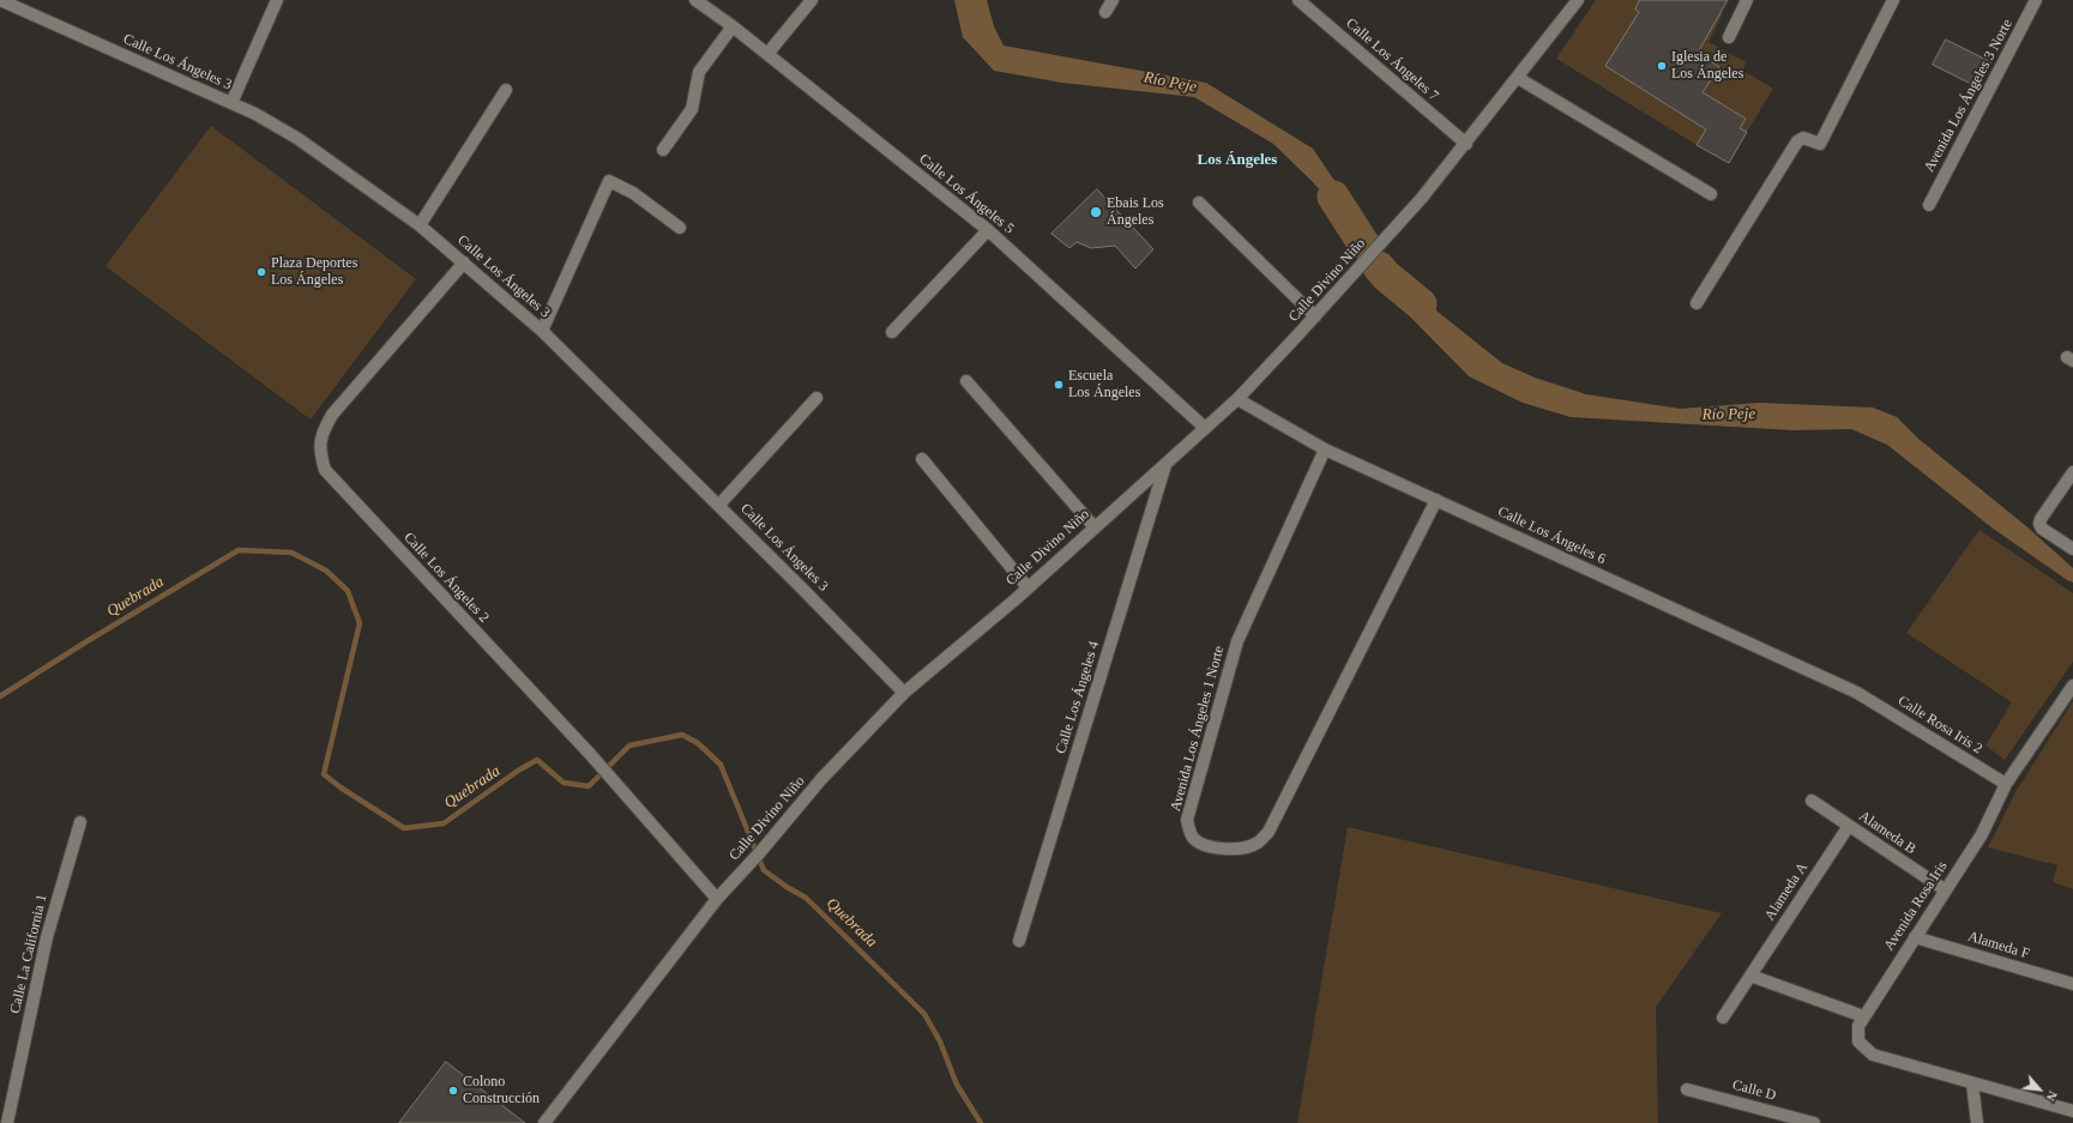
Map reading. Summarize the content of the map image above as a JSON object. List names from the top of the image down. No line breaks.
{"streets":{"street":["Calle Los Ángeles 7","Calle Los Ángeles 3","Avenida Los Ángeles 3 Norte","Calle Los Ángeles 5","Calle Divino Niño","Calle Los Ángeles 6","Calle Los Ángeles 2","Calle Los Ángeles 4","Calle Rosa Iris 2","Avenida Los Ángeles 1 Norte","Alameda B","Alameda A","Avenida Rosa Iris","Alameda F","Calle La California 1","Calle D"]},"crossings":[["Calle Los Ángeles 7","Calle Divino Niño"],["Calle Los Ángeles 3","Calle Divino Niño"],["Calle Los Ángeles 3","Calle Los Ángeles 2"],["Calle Los Ángeles 5","Calle Divino Niño"],["Calle Divino Niño","Calle Los Ángeles 6"],["Calle Divino Niño","Calle Los Ángeles 2"],["Calle Divino Niño","Calle Los Ángeles 4"],["Calle Los Ángeles 6","Calle Rosa Iris 2"],["Calle Los Ángeles 6","Avenida Los Ángeles 1 Norte"],["Calle Rosa Iris 2","Avenida Rosa Iris"],["Alameda B","Alameda A"],["Alameda B","Avenida Rosa Iris"],["Avenida Rosa Iris","Alameda F"]],"districts":["Los Ángeles"],"water":["Río Peje","Quebrada"],"places":["Iglesia de Los Ángeles","Ebais Los Ángeles","Plaza Deportes Los Ángeles","Escuela Los Ángeles","Colono Construcción"],"north":"bottom right"}
